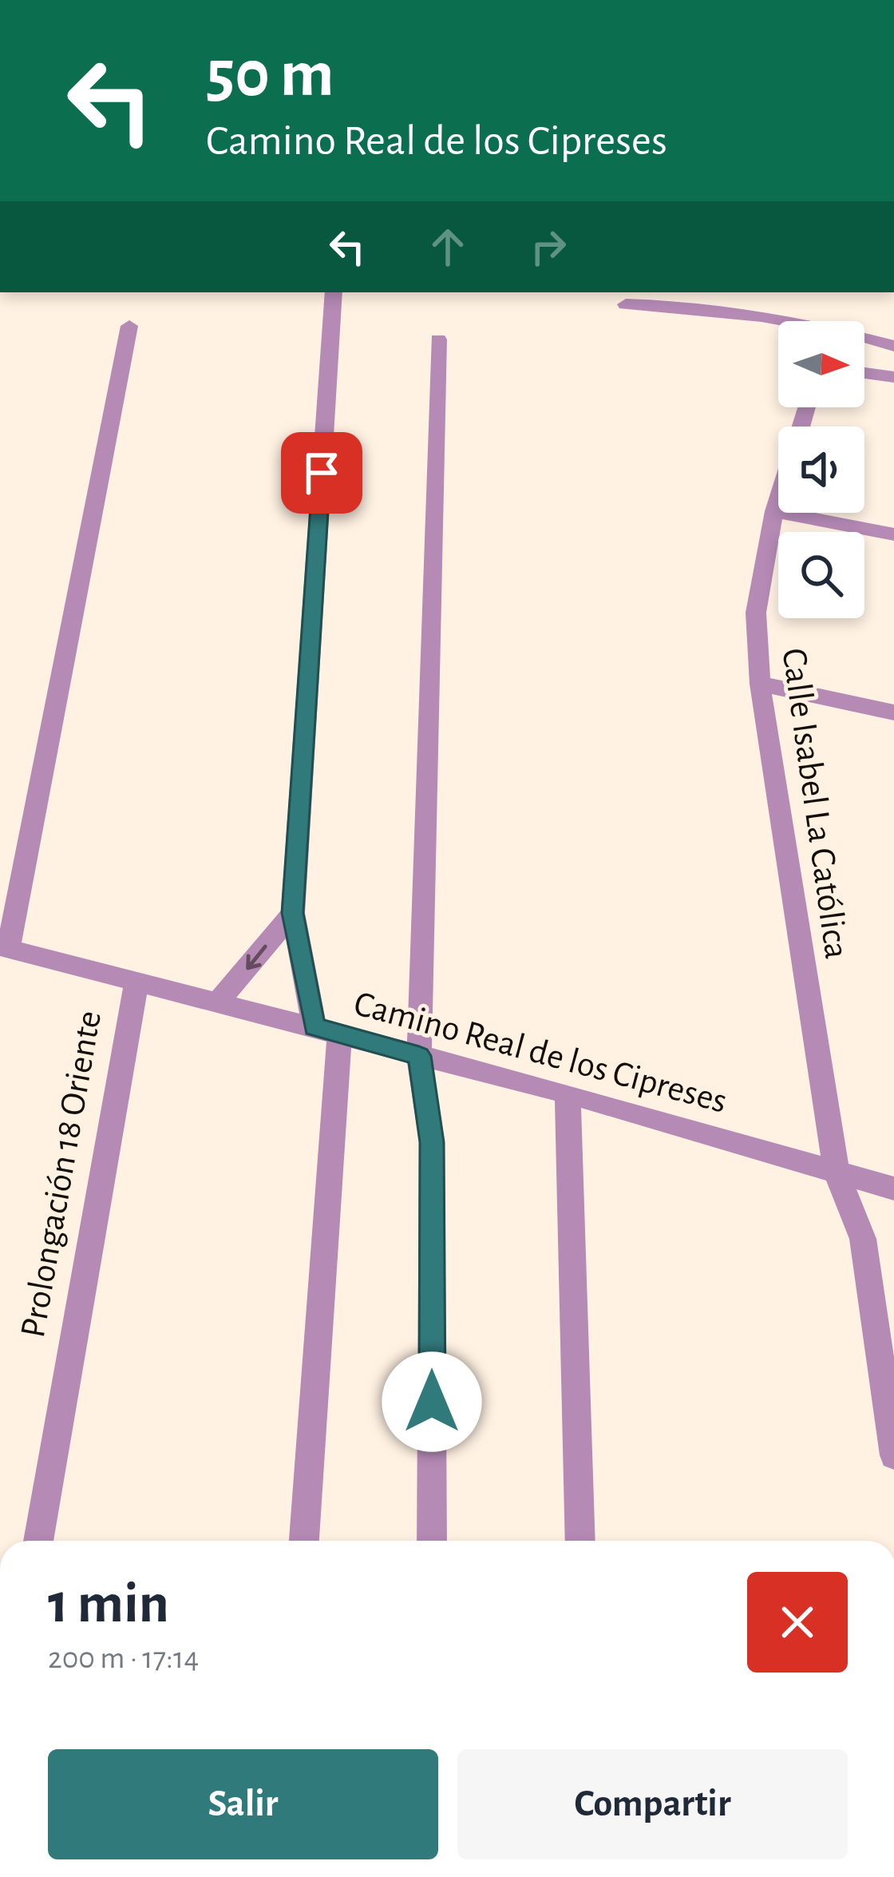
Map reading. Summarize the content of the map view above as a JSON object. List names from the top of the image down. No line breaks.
{"streets":{"street":["Calle Isabel La Católica","Camino Real de los Cipreses","Prolongación 18 Oriente"]},"crossings":[["Calle Isabel La Católica","Camino Real de los Cipreses"],["Camino Real de los Cipreses","Prolongación 18 Oriente"]],"north":"right","page":{"turn":["50 m","Camino Real de los Cipreses"],"heading":["1 min","200 m · 17:14"],"buttons":["Salir","Compartir"]}}
